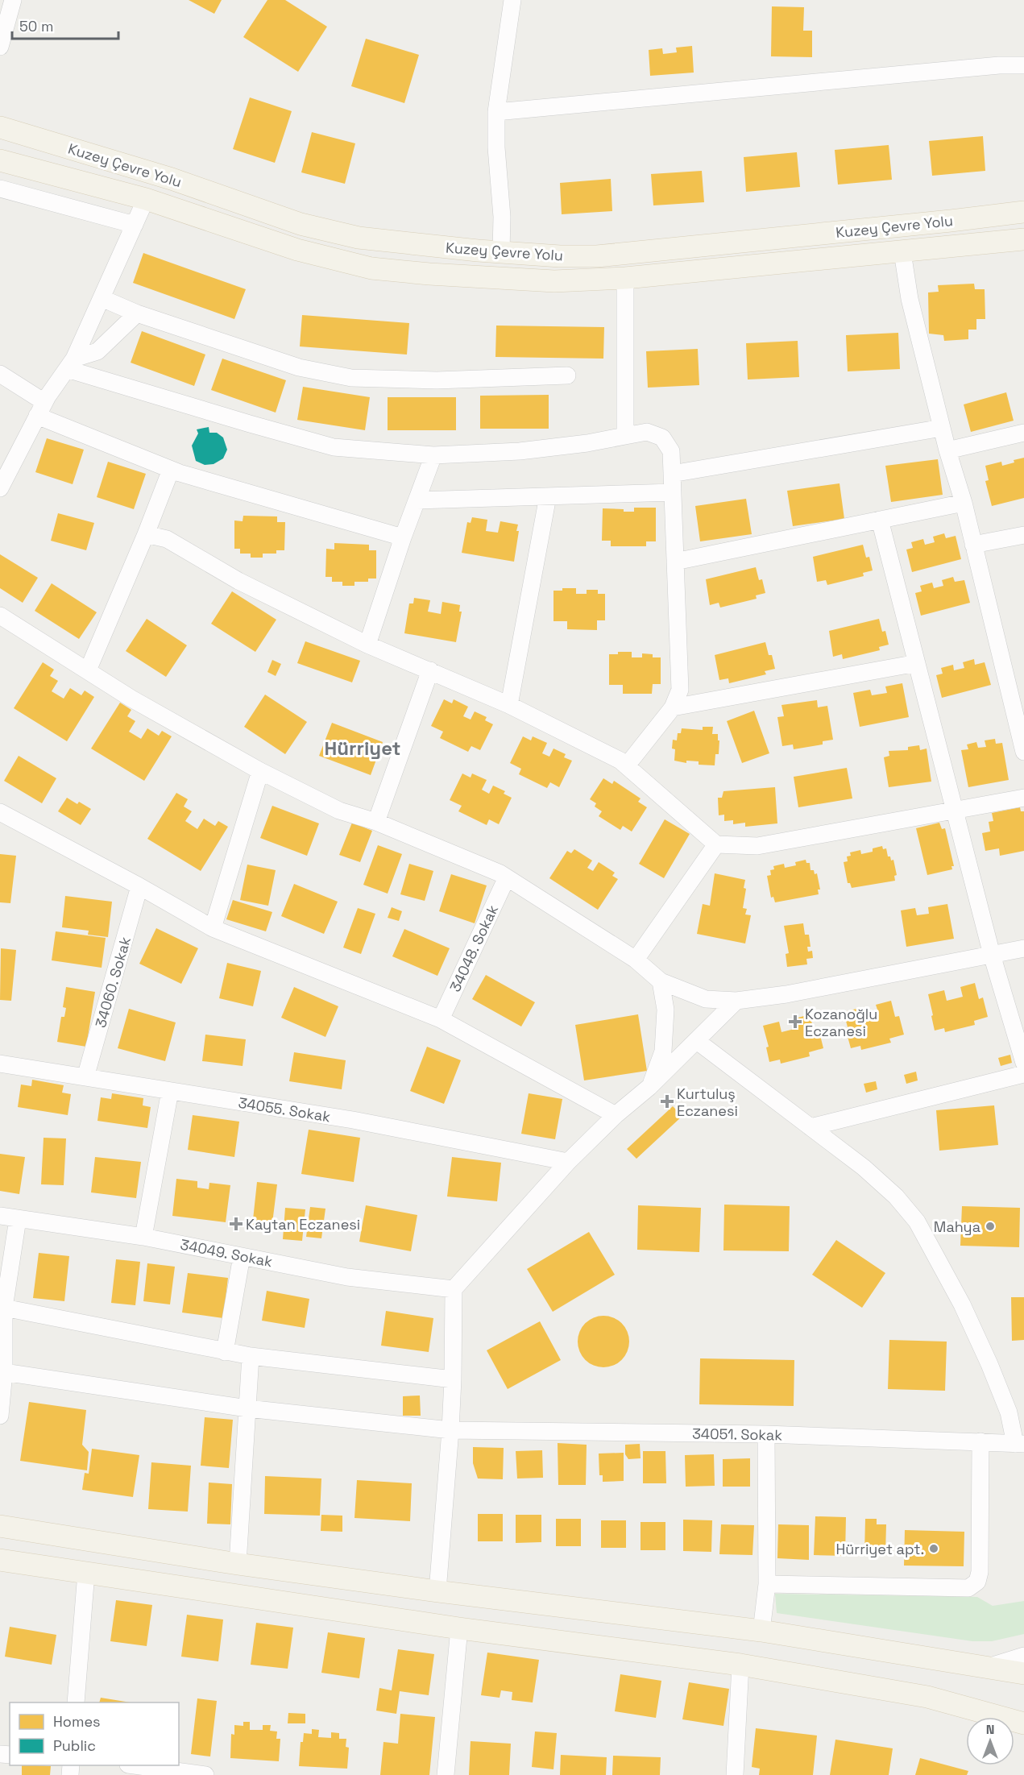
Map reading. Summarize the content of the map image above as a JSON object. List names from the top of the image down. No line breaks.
{"streets":{"main road":["Kuzey Çevre Yolu"],"street":["34048. Sokak","34060. Sokak","34055. Sokak","34049. Sokak","34051. Sokak"]},"crossings":[["34060. Sokak","34055. Sokak"]],"districts":["Hürriyet"],"places":{"health":["Kozanoğlu Eczanesi","Kurtuluş Eczanesi","Kaytan Eczanesi"],"other":["Mahya","Hürriyet apt."]},"legend":["Homes","Public"],"scale_bar":"50 m","north":"top"}
